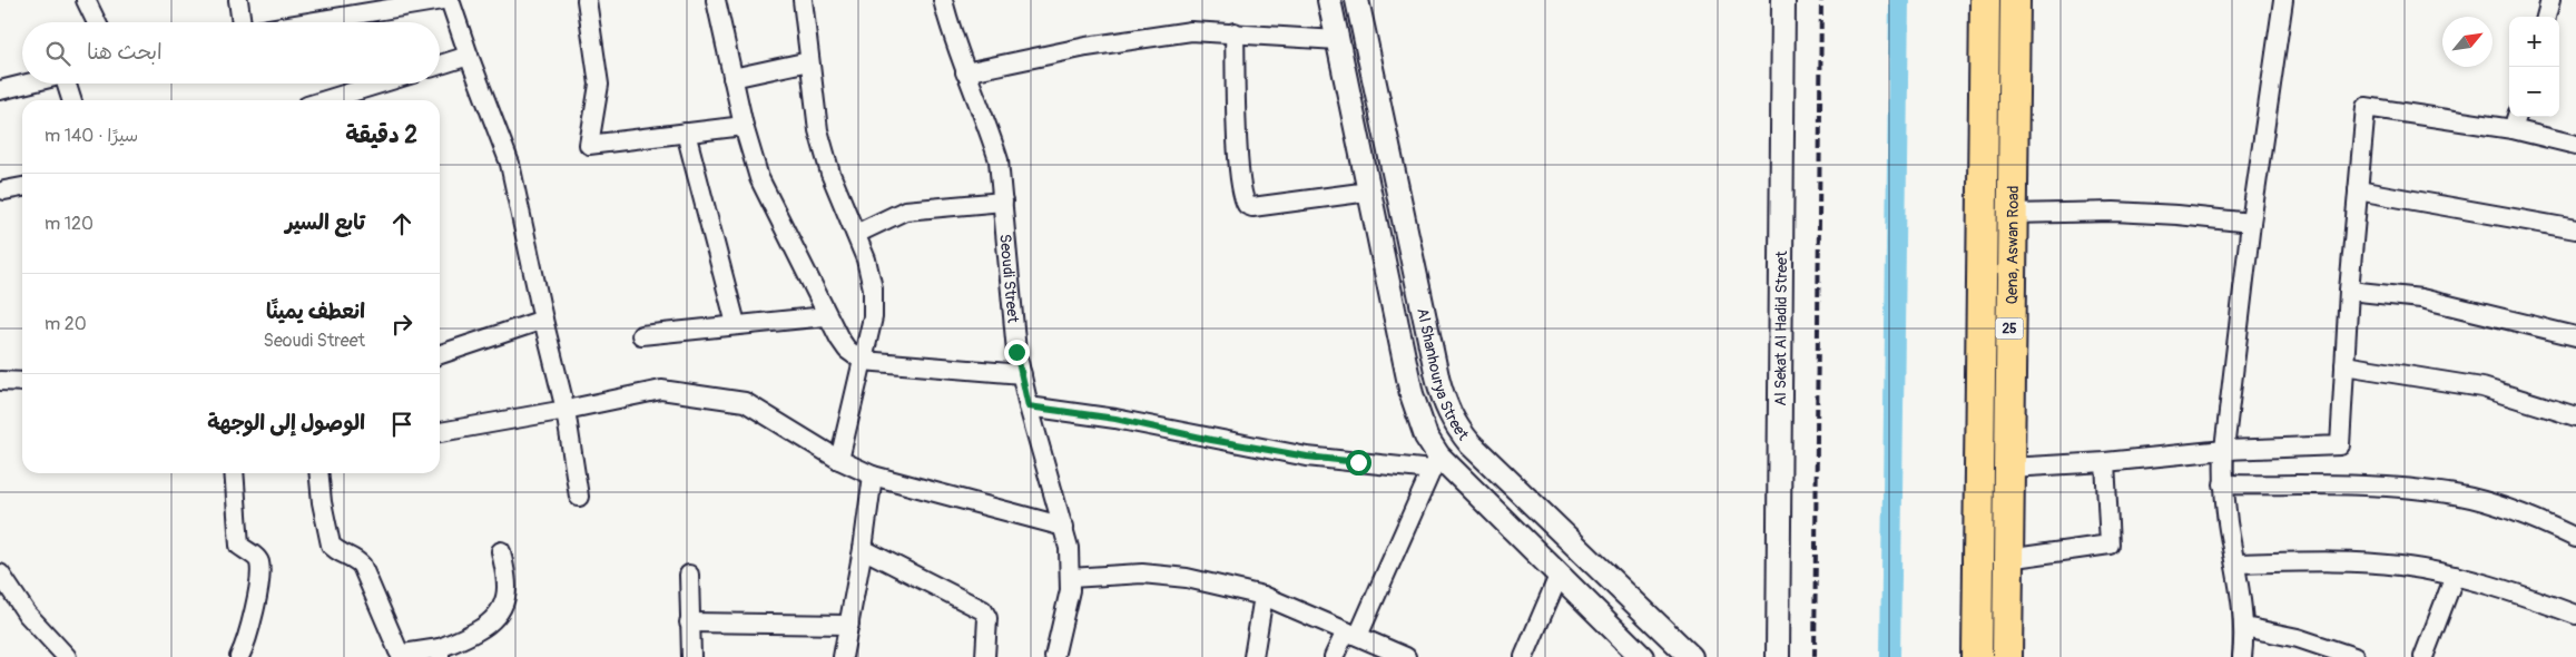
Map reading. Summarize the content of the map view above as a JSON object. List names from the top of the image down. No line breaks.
{"streets":{"highway":["Qena, Aswan Road","25"],"street":["Seoudi Street","Al Sekat Al Hadid Street","Al Shanhourya Street"]},"north":"top right","page":{"map_buttons":["+","−"],"search":"ابحث هنا","heading":["2 دقيقة","سيرًا · 140 m"],"list":[["تابع السير","120 m"],["انعطف يمينًا","Seoudi Street","20 m"],"الوصول إلى الوجهة"]}}
